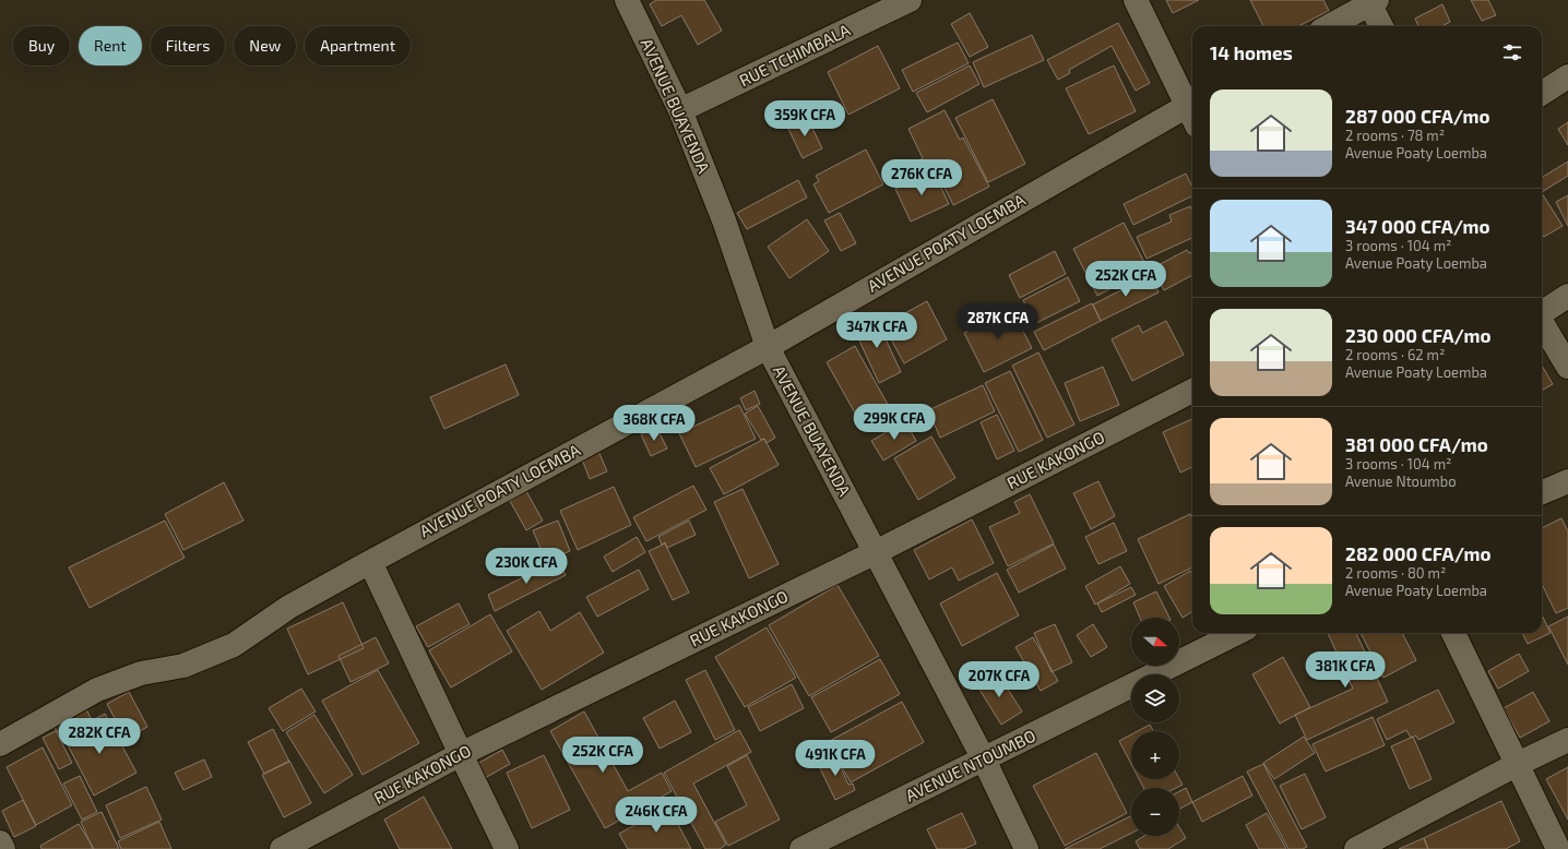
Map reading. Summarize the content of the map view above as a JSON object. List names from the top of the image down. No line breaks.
{"streets":{"street":["RUE TCHIMBALA","AVENUE BUAYENDA","AVENUE POATY LOEMBA","RUE KAKONGO","AVENUE NTOUMBO"]},"crossings":[["RUE TCHIMBALA","AVENUE BUAYENDA"],["AVENUE BUAYENDA","AVENUE POATY LOEMBA"],["AVENUE BUAYENDA","RUE KAKONGO"],["AVENUE BUAYENDA","AVENUE NTOUMBO"]],"north":"right","page":{"chip":["Buy","Rent","Filters","New","Apartment"],"heading":"14 homes","list":[{"name":"287 000 CFA/mo","note":"2 rooms · 78 m² · Avenue Poaty Loemba"},{"name":"347 000 CFA/mo","note":"3 rooms · 104 m² · Avenue Poaty Loemba"},{"name":"230 000 CFA/mo","note":"2 rooms · 62 m² · Avenue Poaty Loemba"},{"name":"381 000 CFA/mo","note":"3 rooms · 104 m² · Avenue Ntoumbo"},{"name":"282 000 CFA/mo","note":"2 rooms · 80 m² · Avenue Poaty Loemba"}],"price":["359K CFA","276K CFA","252K CFA","287K CFA","347K CFA","299K CFA","368K CFA","230K CFA","381K CFA","207K CFA","282K CFA","252K CFA","491K CFA","246K CFA"],"map_buttons":["+","−"]}}
